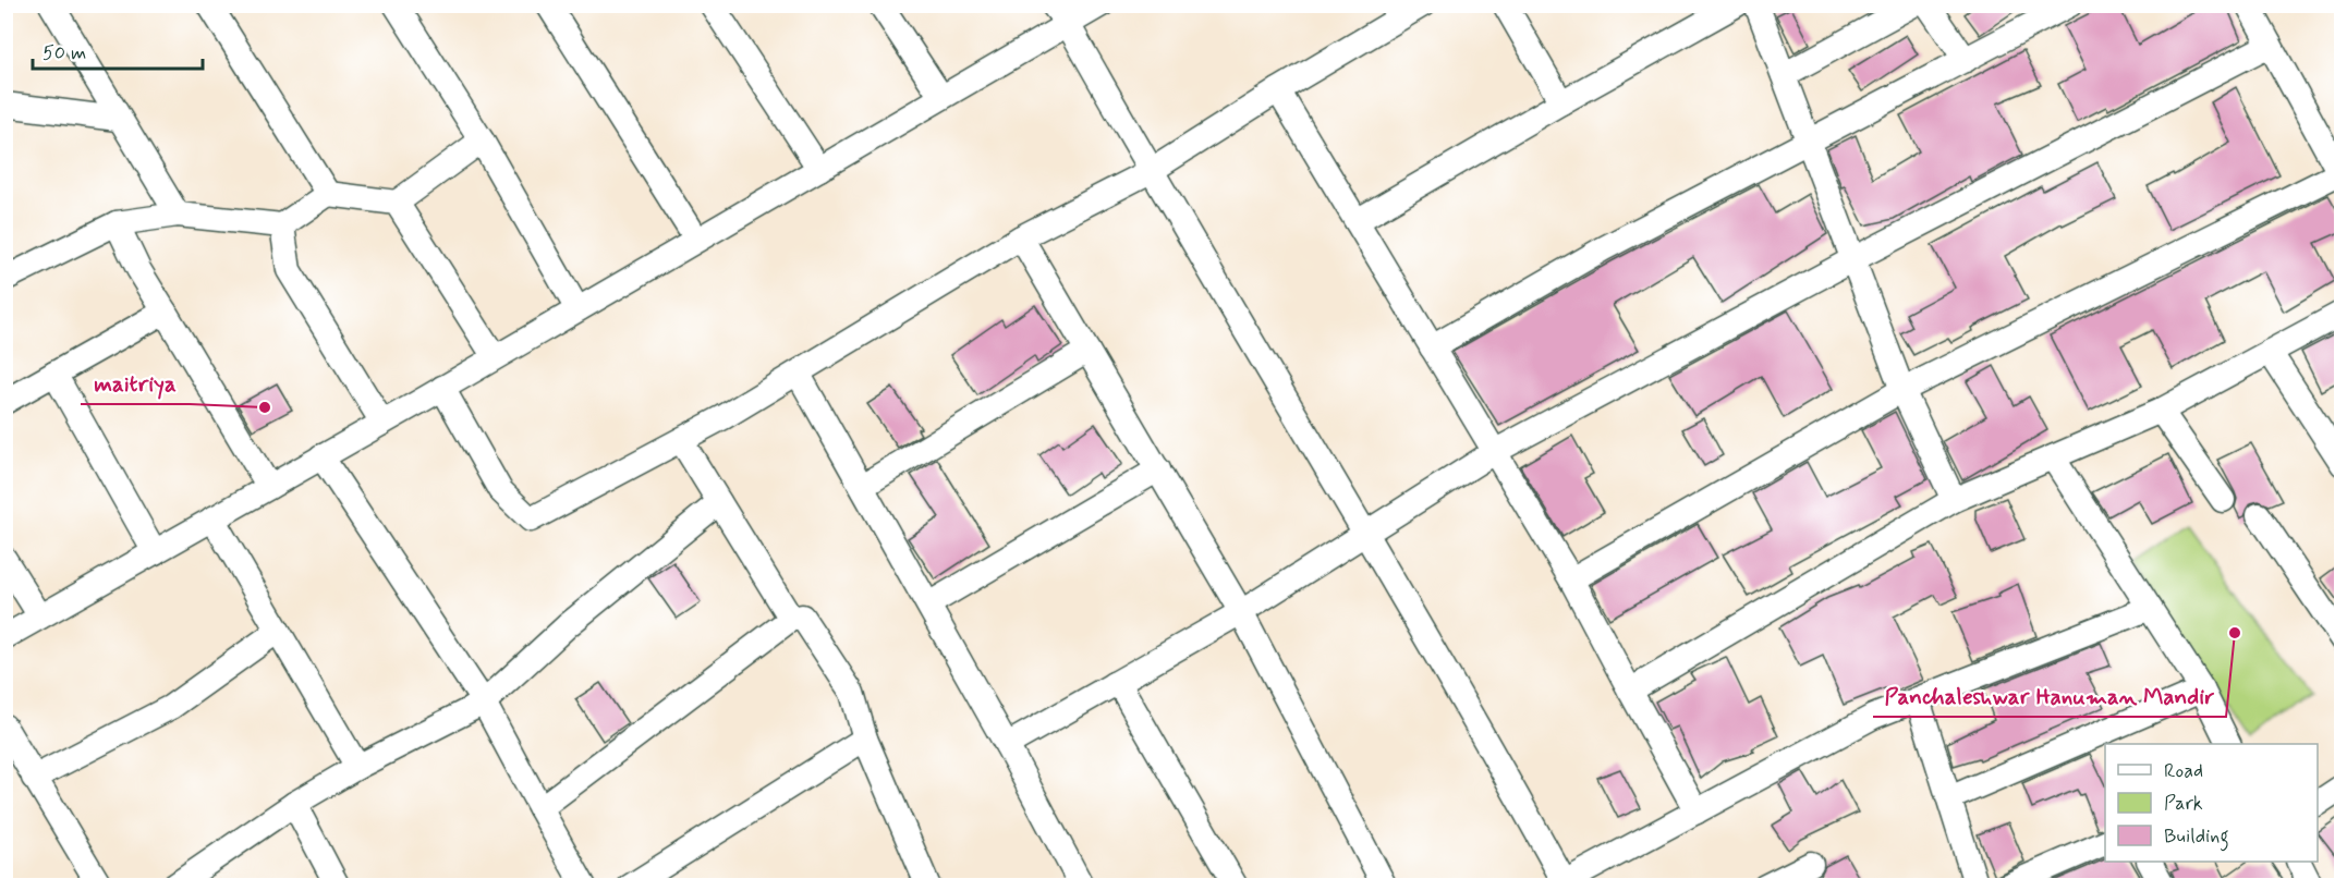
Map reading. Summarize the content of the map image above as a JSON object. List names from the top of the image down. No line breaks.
{"places":["maitriya","Panchaleshwar Hanuman Mandir"],"legend":["Road","Park","Building"],"scale_bar":"50 m"}
